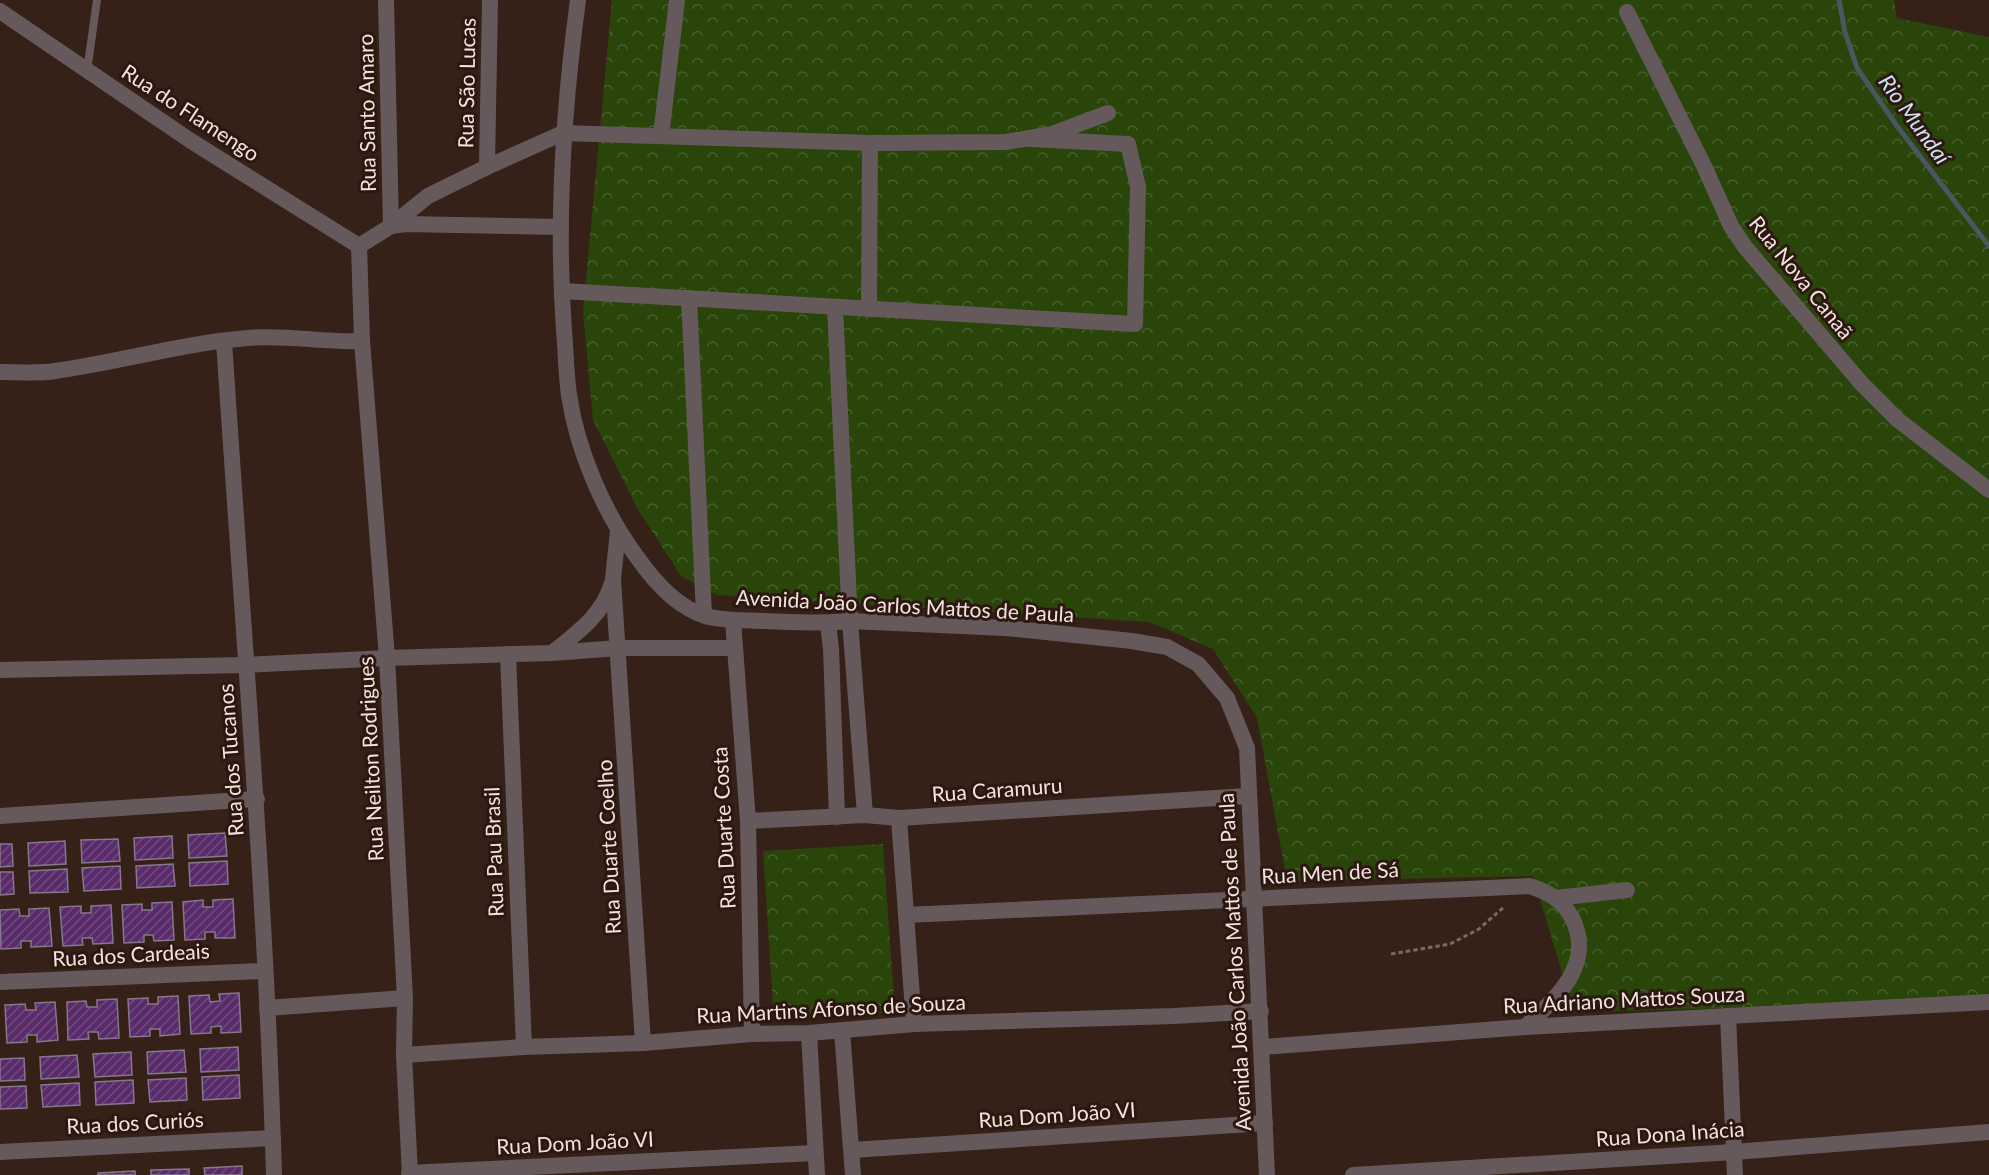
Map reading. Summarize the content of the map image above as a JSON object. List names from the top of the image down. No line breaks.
{"streets":{"street":["Rua São Lucas","Rua do Flamengo","Rua Santo Amaro","Rua Nova Canaã","Avenida João Carlos Mattos de Paula","Rua Neilton Rodrigues","Rua dos Tucanos","Rua Caramuru","Rua Duarte Costa","Rua Duarte Coelho","Rua Pau Brasil","Rua Men de Sá","Rua dos Cardeais","Rua Adriano Mattos Souza","Rua Martins Afonso de Souza","Rua Dom João VI","Rua dos Curiós","Rua Dona Inácia"]},"crossings":[["Rua do Flamengo","Rua Neilton Rodrigues"],["Avenida João Carlos Mattos de Paula","Rua Caramuru"],["Avenida João Carlos Mattos de Paula","Rua Duarte Costa"],["Avenida João Carlos Mattos de Paula","Rua Men de Sá"],["Avenida João Carlos Mattos de Paula","Rua Adriano Mattos Souza"],["Avenida João Carlos Mattos de Paula","Rua Martins Afonso de Souza"],["Avenida João Carlos Mattos de Paula","Rua Dom João VI"],["Rua Neilton Rodrigues","Rua Martins Afonso de Souza"],["Rua Neilton Rodrigues","Rua Dom João VI"],["Rua dos Tucanos","Rua dos Cardeais"],["Rua dos Tucanos","Rua dos Curiós"],["Rua Caramuru","Rua Duarte Costa"],["Rua Duarte Costa","Rua Martins Afonso de Souza"],["Rua Duarte Coelho","Rua Martins Afonso de Souza"],["Rua Pau Brasil","Rua Martins Afonso de Souza"]],"water":["Rio Mundaí"]}
